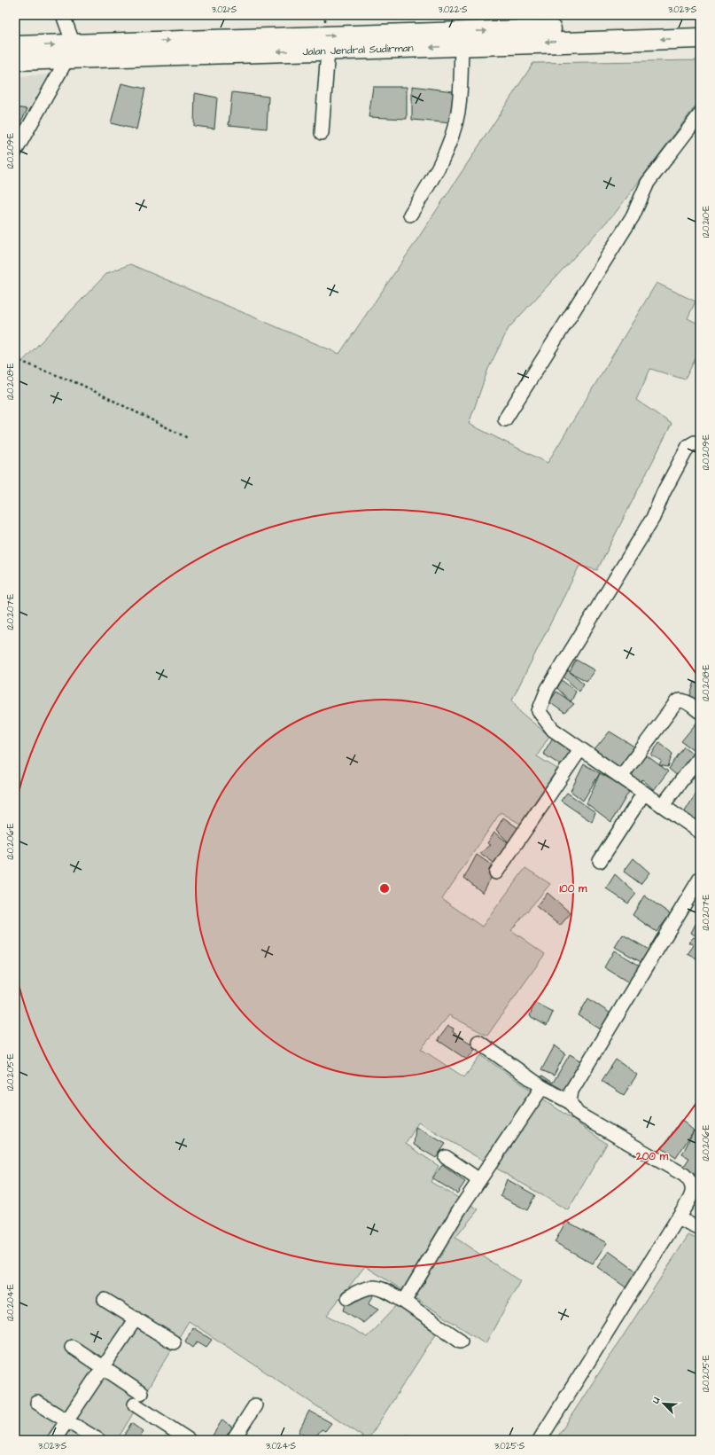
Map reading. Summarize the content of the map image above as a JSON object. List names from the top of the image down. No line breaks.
{"streets":{"highway":["Jalan Jendral Sudirman"]},"north":"top left","coordinates":["3.021°S","3.022°S","3.023°S","120.209°E","120.210°E","120.208°E","120.207°E","120.206°E","120.205°E","120.204°E","3.024°S","3.025°S"],"rings":["100 m","200 m"]}
